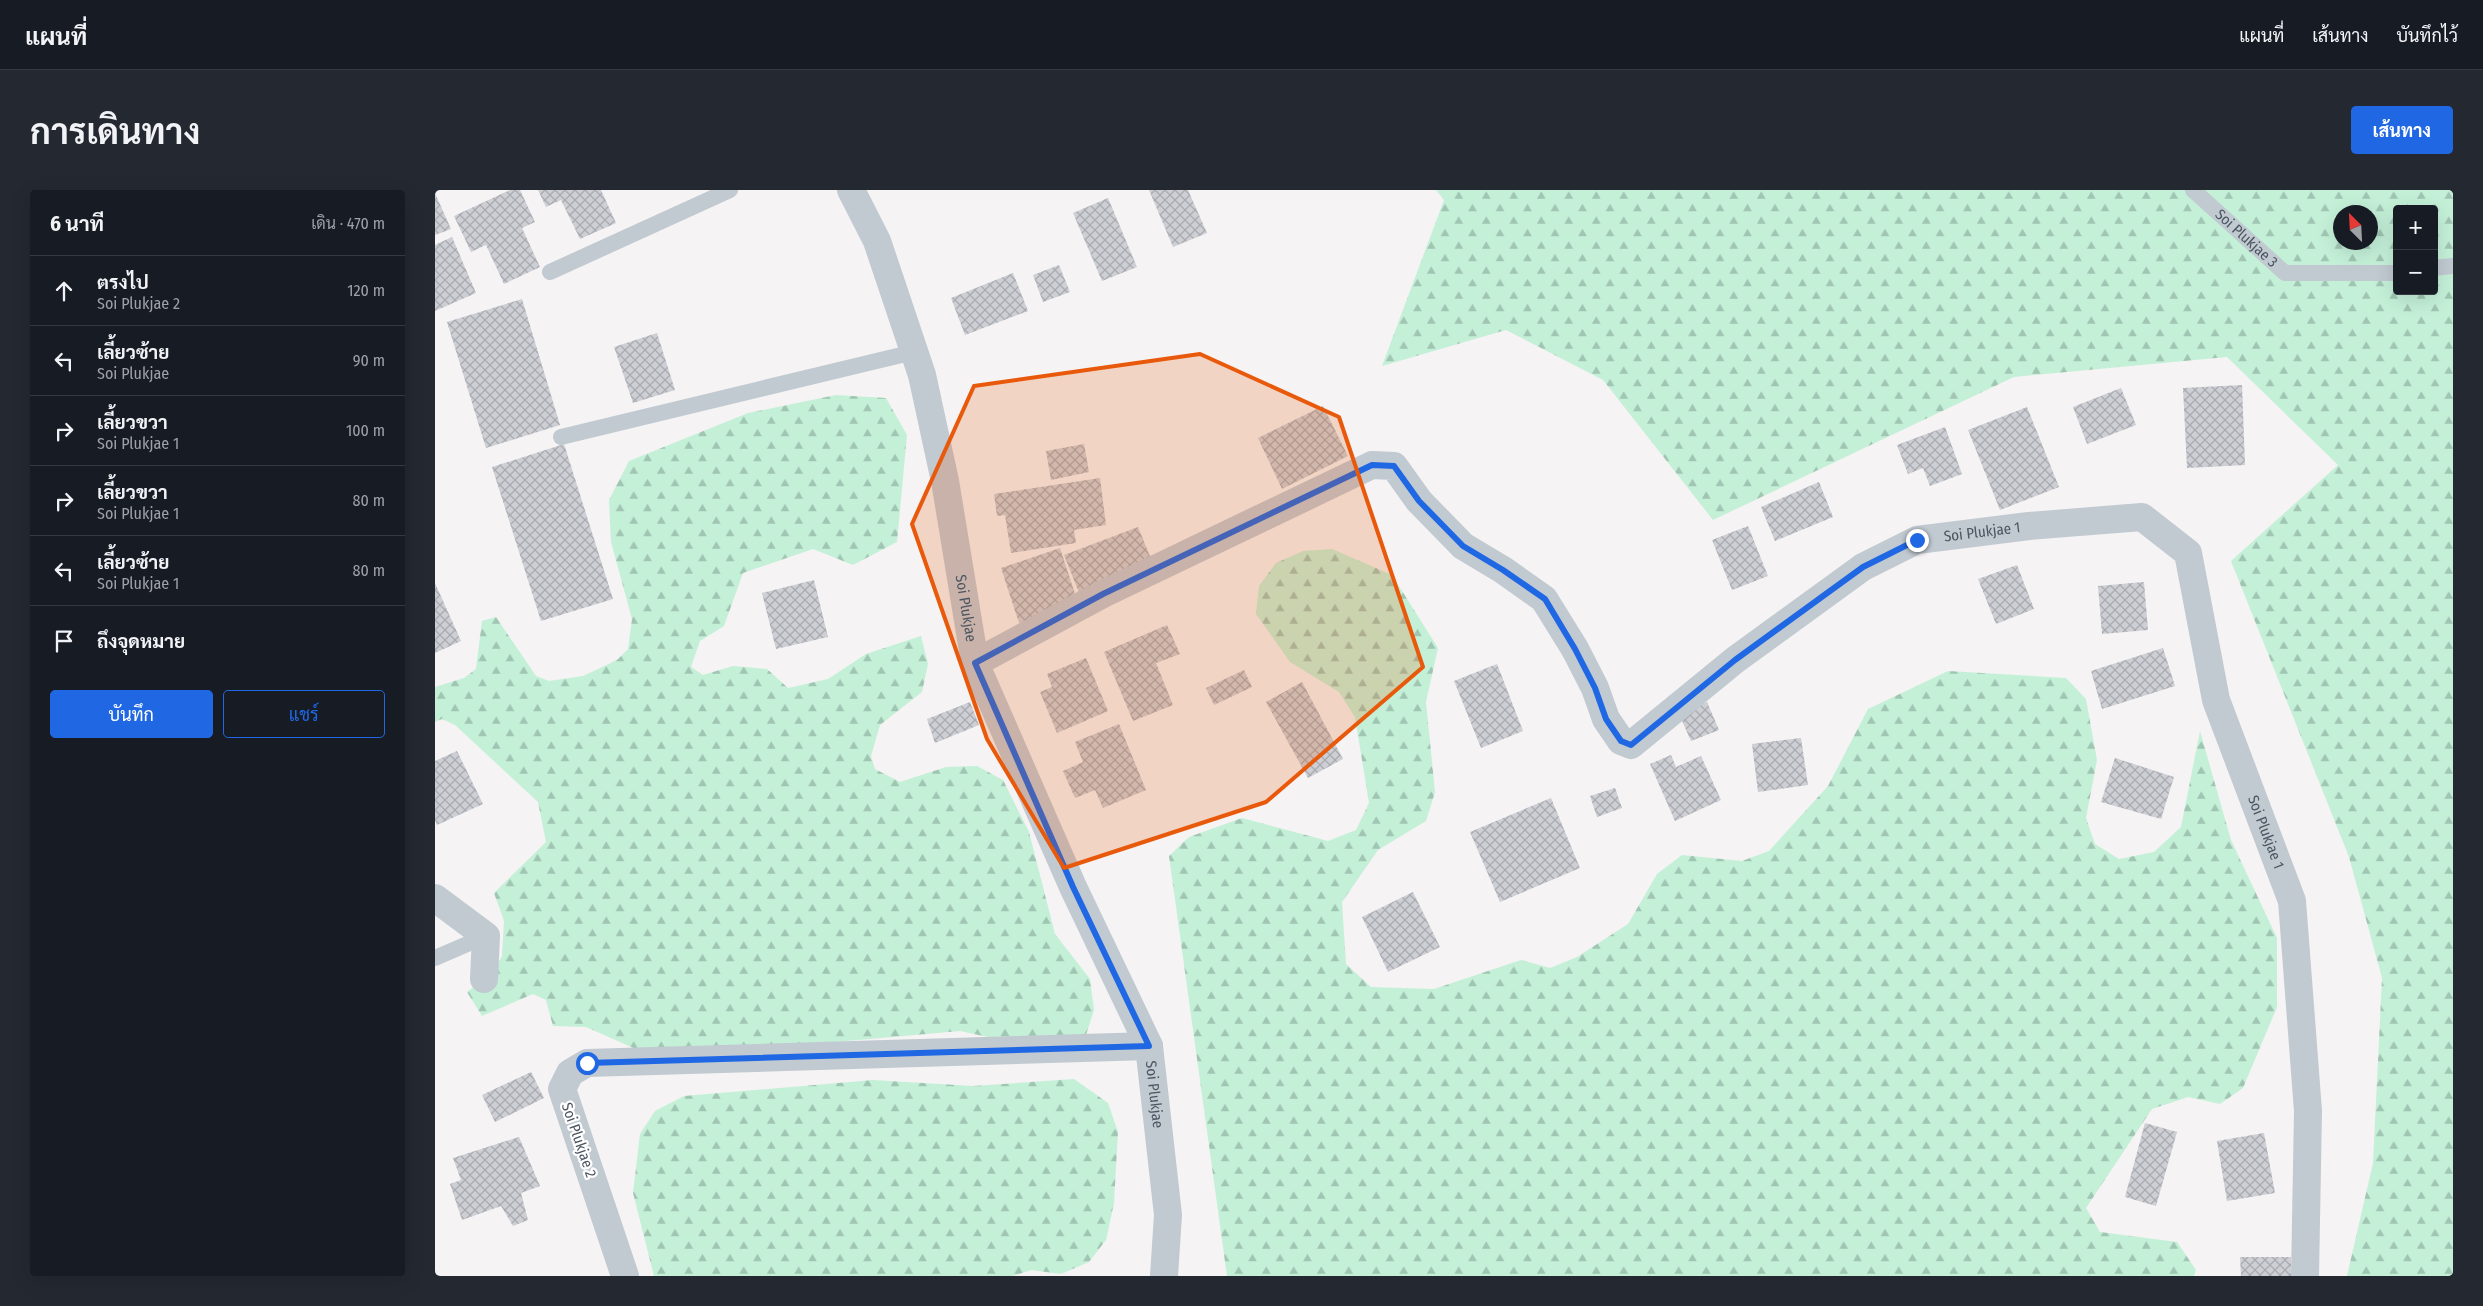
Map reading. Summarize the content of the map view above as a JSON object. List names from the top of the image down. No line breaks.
{"streets":{"street":["Soi Plukjae 1","Soi Plukjae","Soi Plukjae 2"],"lane":["Soi Plukjae 3"]},"crossings":[["Soi Plukjae 1","Soi Plukjae"],["Soi Plukjae","Soi Plukjae 2"]],"north":"top left","page":{"header":"แผนที่","nav":["แผนที่","เส้นทาง","บันทึกไว้"],"buttons":["เส้นทาง",["บันทึก","แชร์"]],"title":"การเดินทาง","heading":["6 นาที","เดิน · 470 m"],"map_buttons":["+","−"],"list":[["ตรงไป","Soi Plukjae 2","120 m"],["เลี้ยวซ้าย","Soi Plukjae","90 m"],["เลี้ยวขวา","Soi Plukjae 1","100 m"],["เลี้ยวขวา","Soi Plukjae 1","80 m"],["เลี้ยวซ้าย","Soi Plukjae 1","80 m"],"ถึงจุดหมาย"]}}
